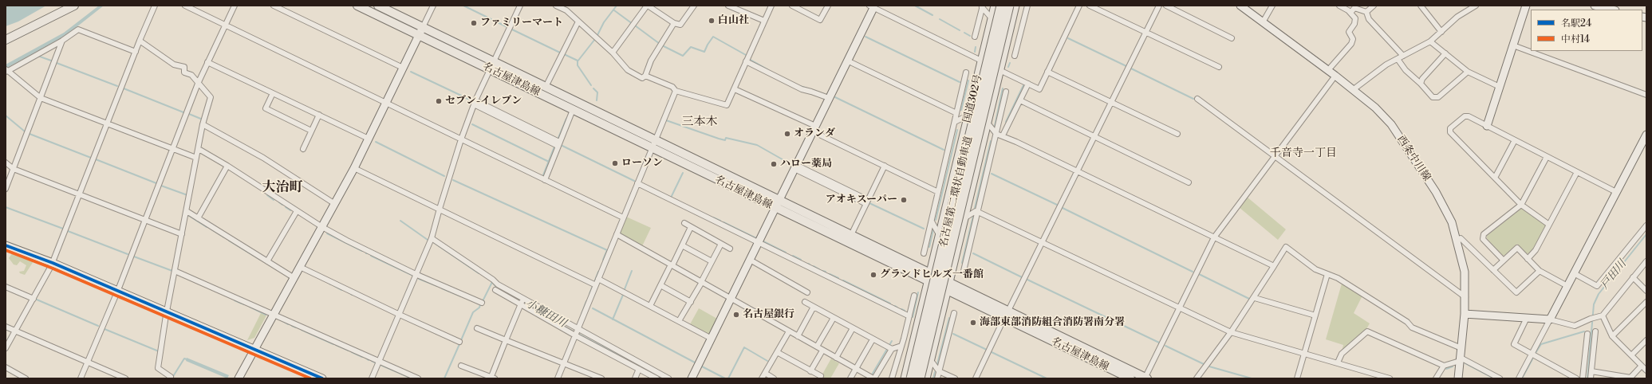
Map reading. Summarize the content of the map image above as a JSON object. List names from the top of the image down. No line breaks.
{"streets":{"highway":["国道302号","名古屋第二環状自動車道"],"main road":["名古屋津島線"],"street":["西条中川線"]},"crossings":[["名古屋津島線","国道302号"]],"districts":["三本木","千音寺一丁目","大治町"],"water":["戸田川","小糠田川"],"places":["白山社","ファミリーマート","セブン-イレブン","オランダ","ローソン","ハロー薬局","アオキスーパー","グランドヒルズ一番館","名古屋銀行","海部東部消防組合消防署南分署"],"lines":["transit line 名駅24","transit line 中村14"],"legend":["名駅24","中村14"]}
